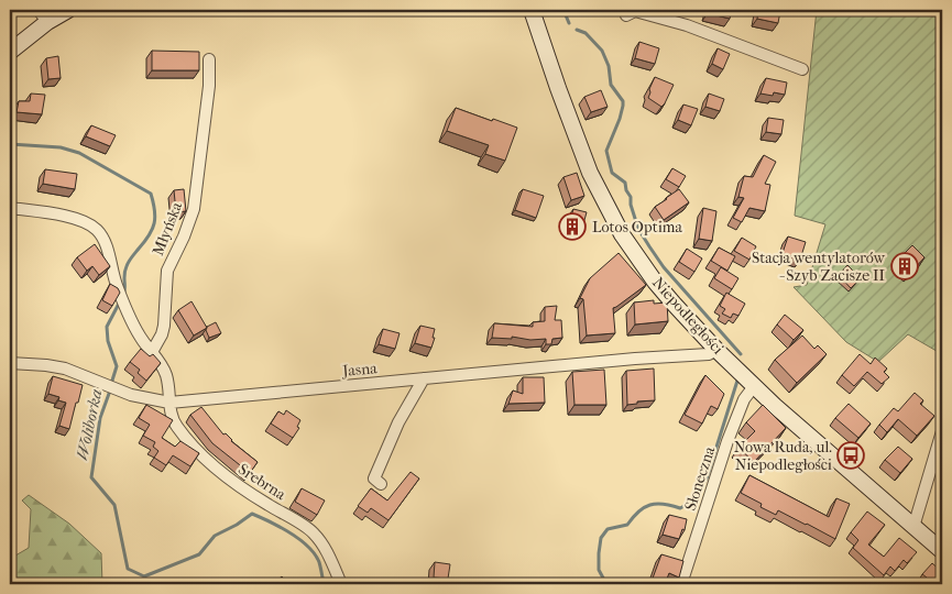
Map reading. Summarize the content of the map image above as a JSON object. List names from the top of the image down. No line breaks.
{"streets":{"street":["Młyńska","Niepodległości","Jasna","Słoneczna","Srebrna"]},"crossings":[["Niepodległości","Jasna"],["Niepodległości","Słoneczna"],["Jasna","Srebrna"]],"water":["Woliborka"],"places":{"building":["Lotos Optima","Stacja wentylatorów - Szyb Zacisze II"],"bus stop":["Nowa Ruda, ul. Niepodległości"]}}
